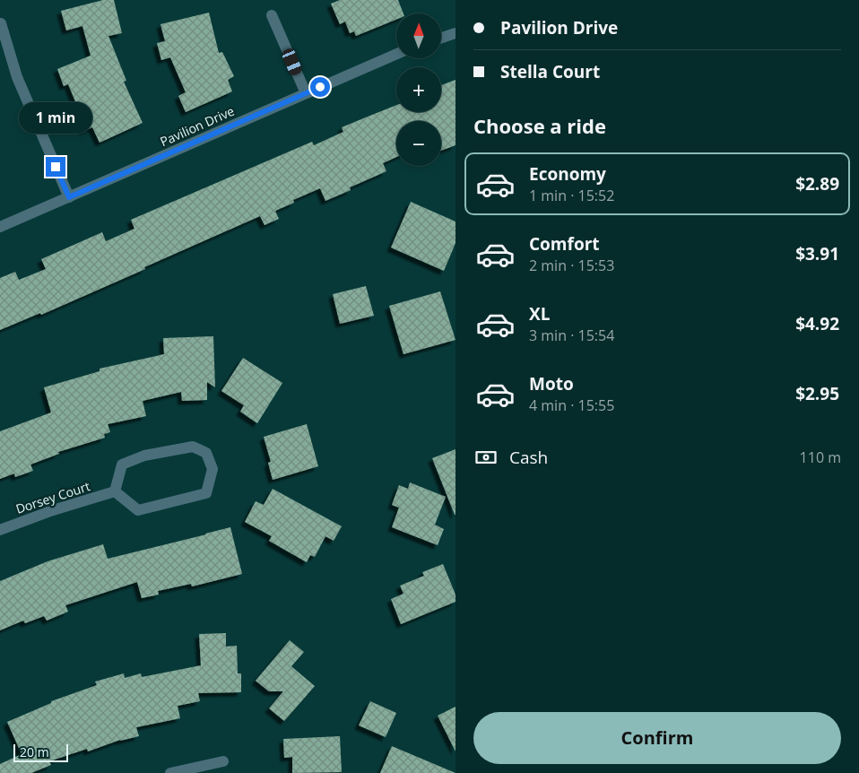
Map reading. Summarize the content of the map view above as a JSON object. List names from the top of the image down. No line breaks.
{"streets":{"street":["Pavilion Drive","Dorsey Court"]},"scale_bar":"20 m","north":"top","page":{"banner":["Pavilion Drive","Stella Court"],"map_buttons":["+","−"],"heading":"Choose a ride","bubble":"1 min","list":[{"name":"Economy","note":"1 min · 15:52","value":"$2.89"},{"name":"Comfort","note":"2 min · 15:53","value":"$3.91"},{"name":"XL","note":"3 min · 15:54","value":"$4.92"},{"name":"Moto","note":"4 min · 15:55","value":"$2.95"}],"pay":["Cash","110 m"],"buttons":"Confirm","scale":"20 m"}}
